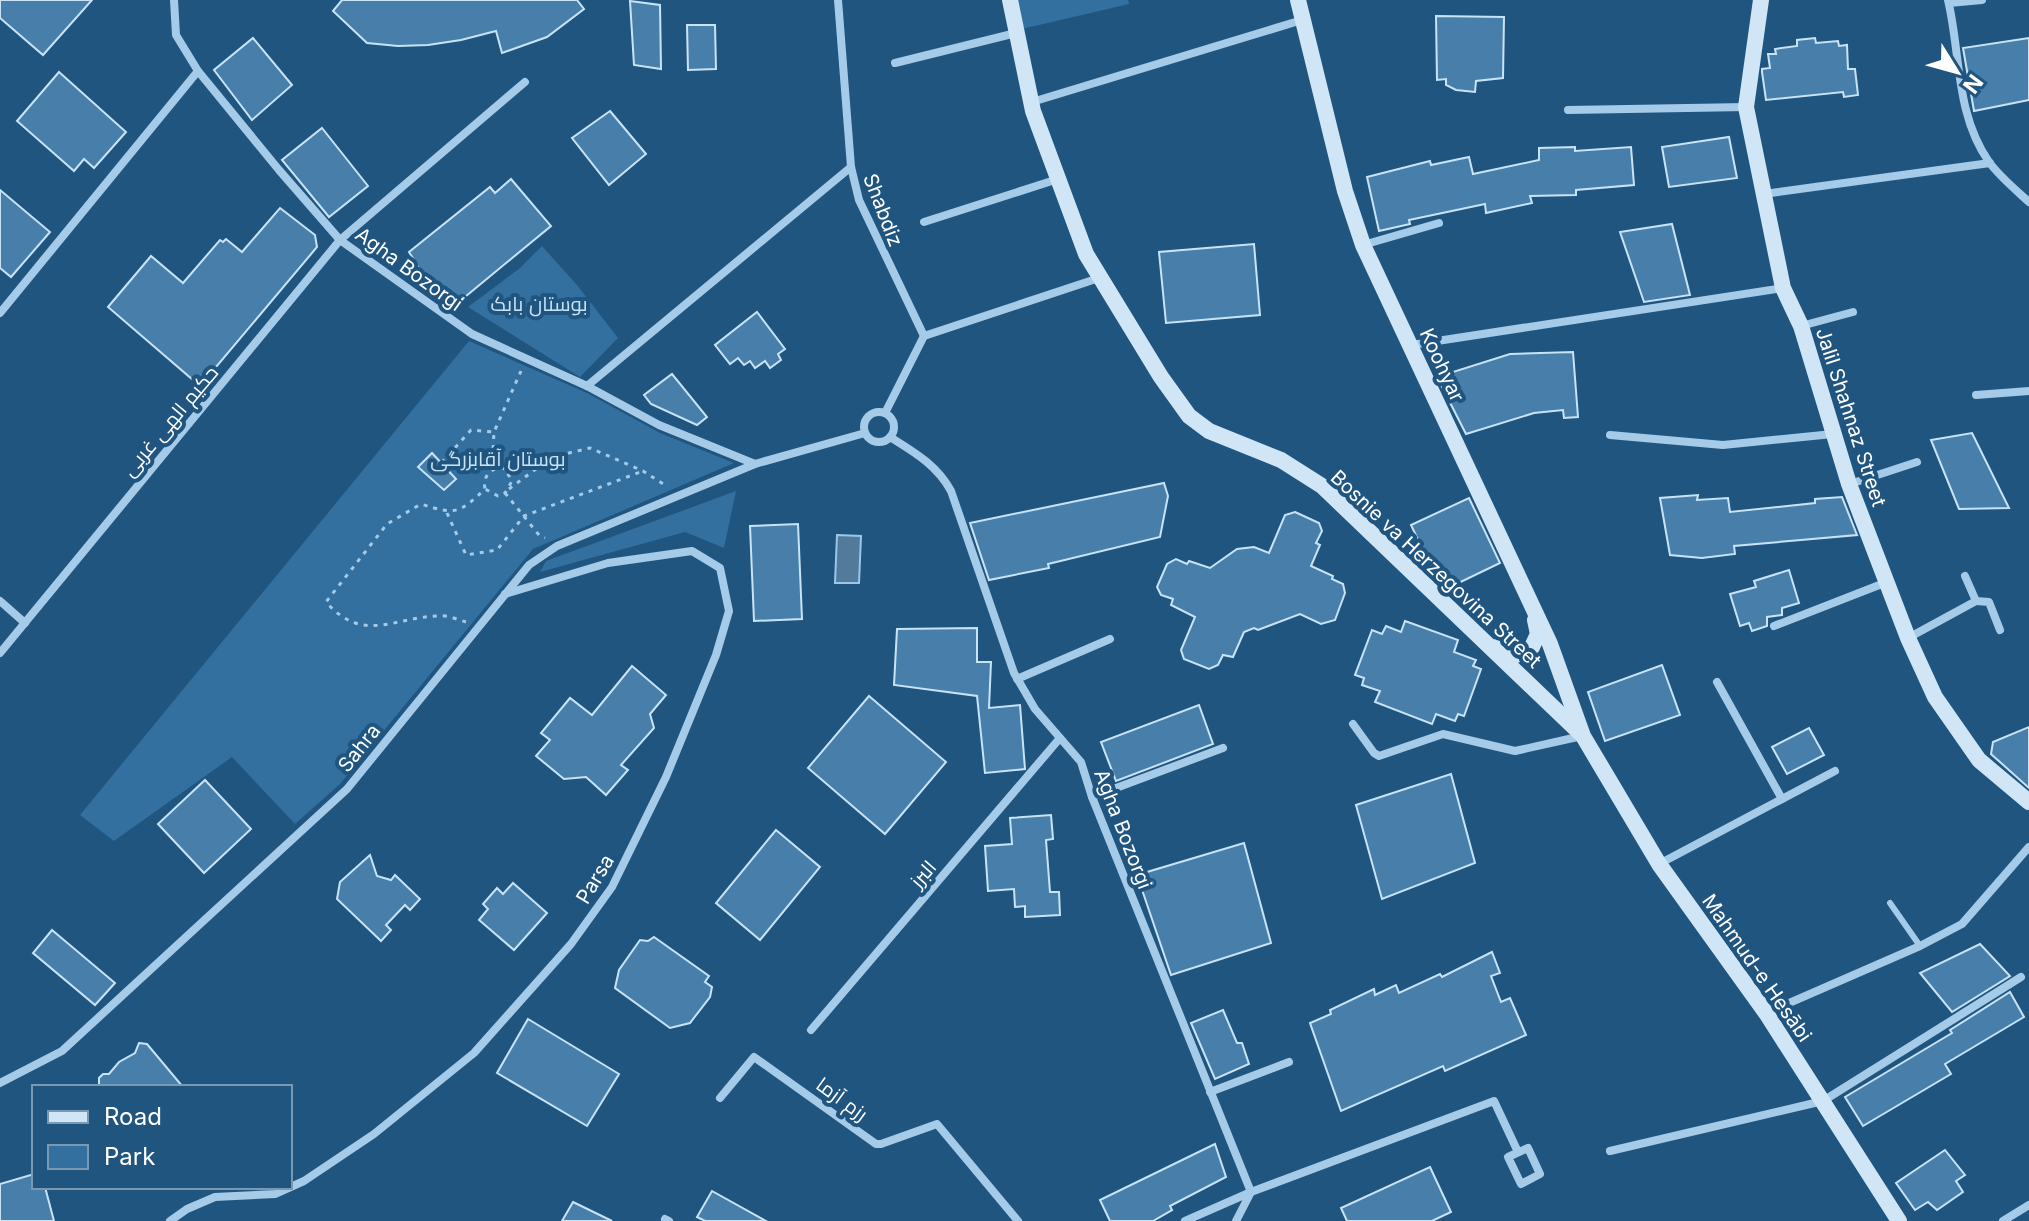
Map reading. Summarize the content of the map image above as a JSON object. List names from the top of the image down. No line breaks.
{"streets":{"street":["Shabdiz","Agha Bozorgi","Koohyar","Jalil Shahnaz Street","حکیم الهی غربی","Bosnie va Herzegovina Street","Sahra","البرز","Parsa","Mahmud-e Hesābi","رزم آزما"]},"crossings":[["Agha Bozorgi","حکیم الهی غربی"],["Agha Bozorgi","Sahra"],["Agha Bozorgi","البرز"],["Koohyar","Bosnie va Herzegovina Street"],["Koohyar","Mahmud-e Hesābi"],["Bosnie va Herzegovina Street","Mahmud-e Hesābi"],["Sahra","Parsa"]],"parks":["بوستان بابک","بوستان آقابزرگی"],"legend":["Road","Park"],"north":"bottom right"}
